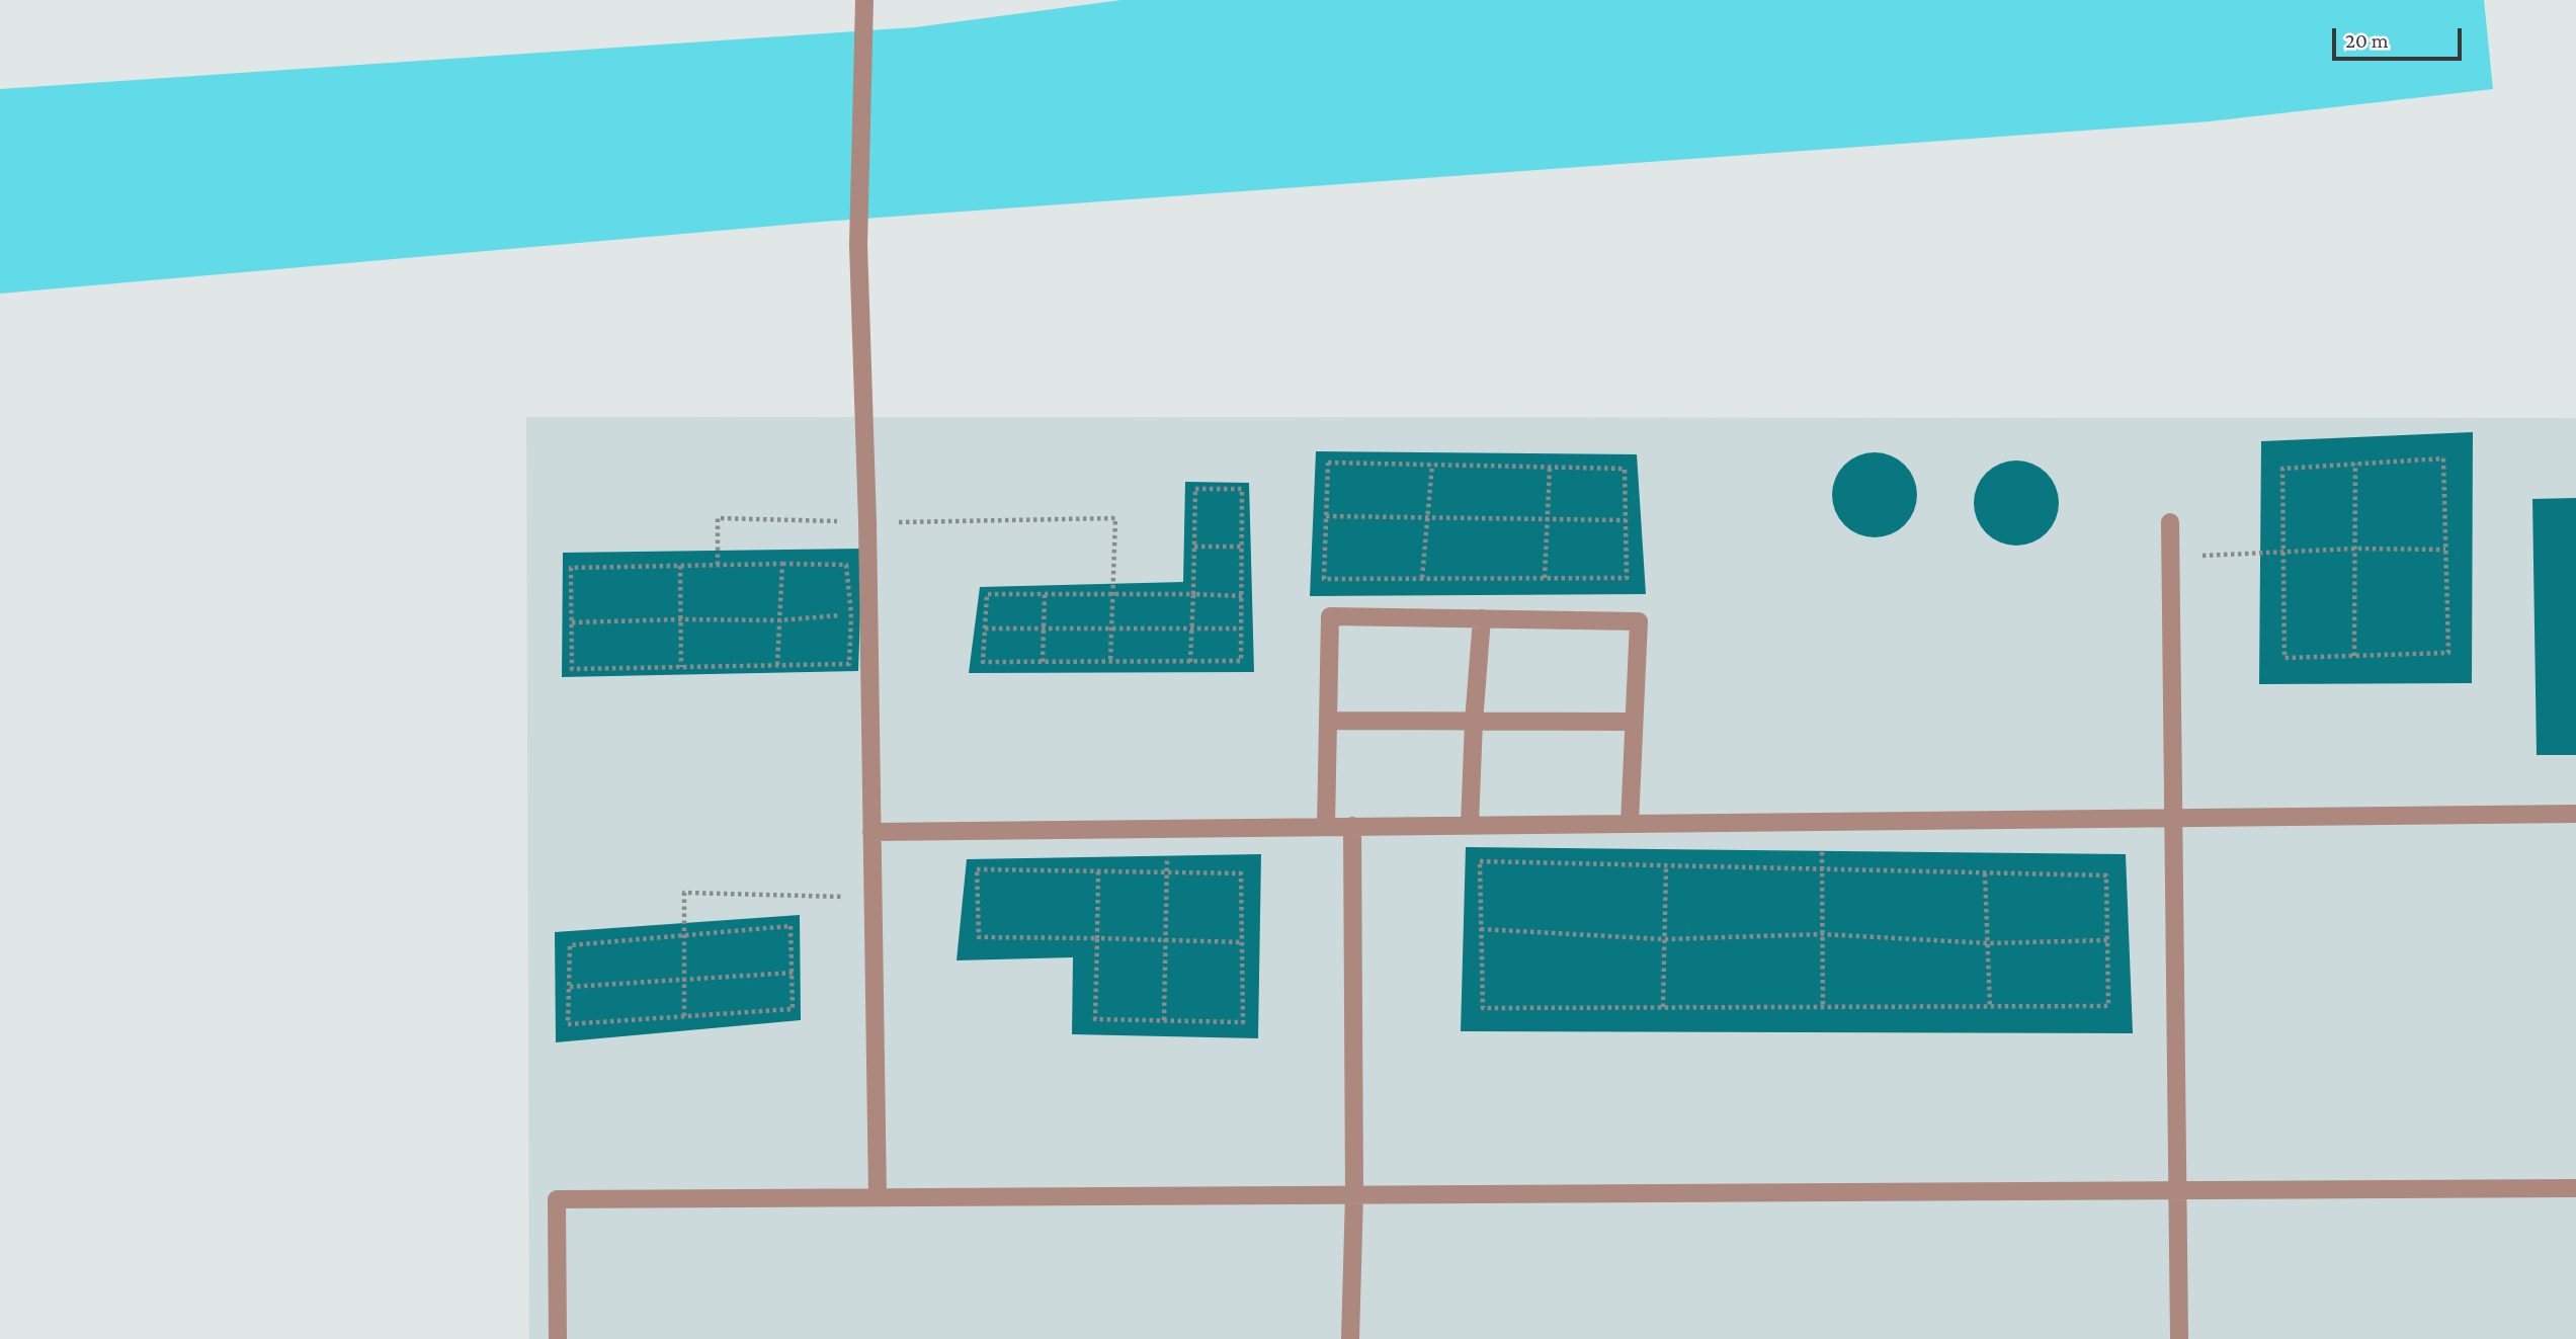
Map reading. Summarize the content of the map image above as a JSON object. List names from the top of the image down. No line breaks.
{"scale_bar":"20 m"}
